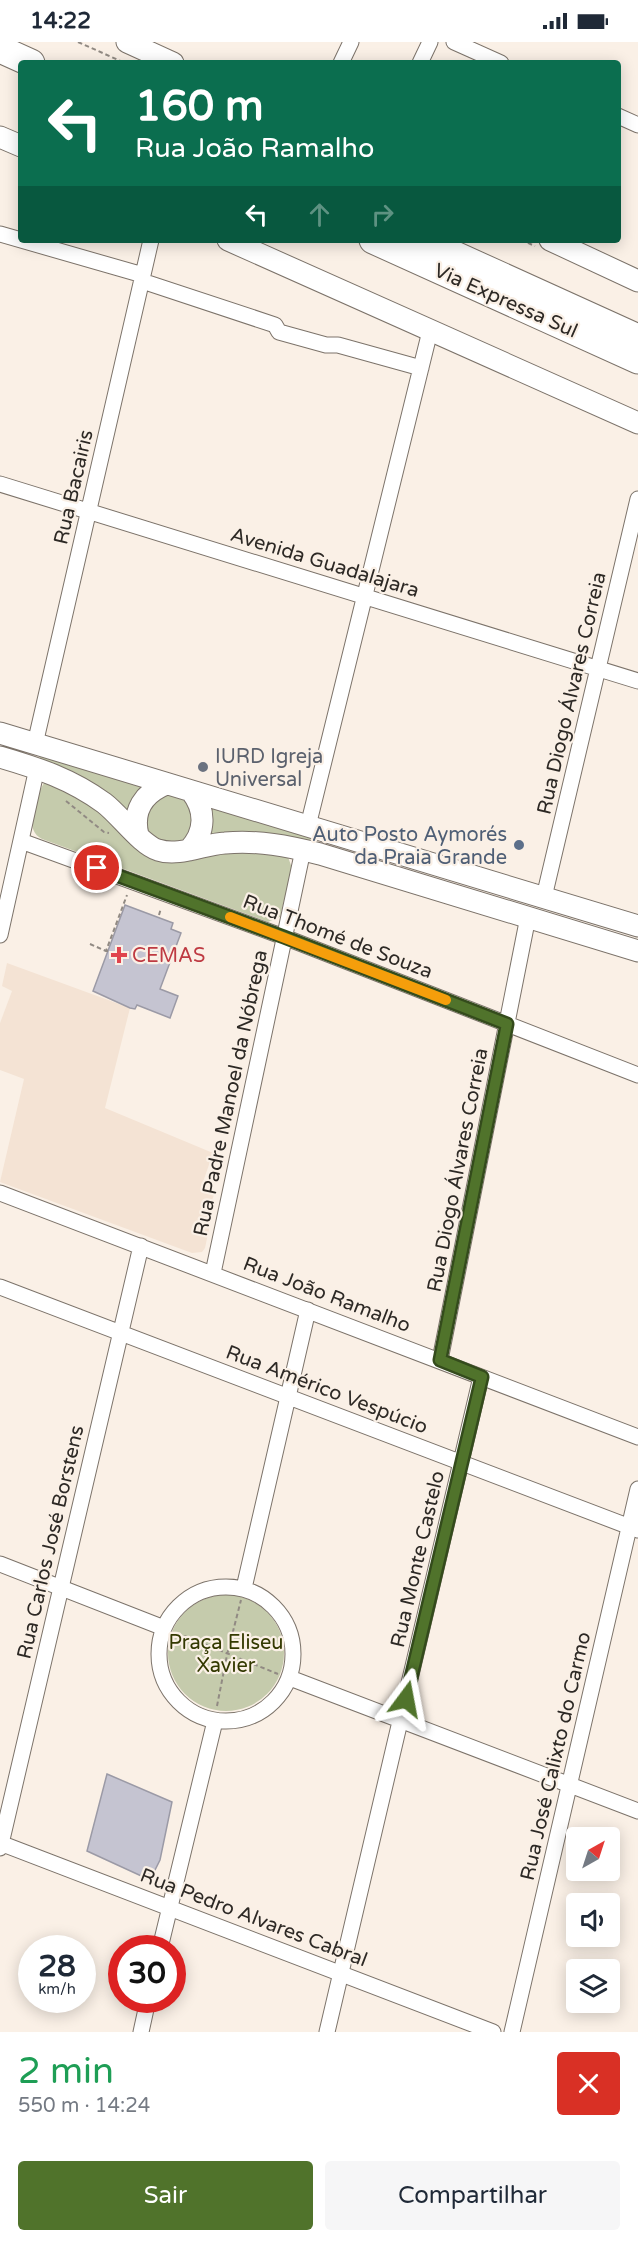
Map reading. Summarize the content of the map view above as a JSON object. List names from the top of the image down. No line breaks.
{"streets":{"highway":["Via Expressa Sul"],"street":["Rua Bacairis","Avenida Guadalajara","Rua Diogo Álvares Correia","Rua Thomé de Souza","Rua Padre Manoel da Nóbrega","Rua João Ramalho","Rua Américo Vespúcio","Rua Carlos José Borstens","Rua Monte Castelo","Rua José Calixto do Carmo","Rua Pedro Alvares Cabral"]},"crossings":[["Rua Bacairis","Avenida Guadalajara"],["Avenida Guadalajara","Rua Diogo Álvares Correia"],["Rua Diogo Álvares Correia","Rua Thomé de Souza"],["Rua Diogo Álvares Correia","Rua João Ramalho"],["Rua Thomé de Souza","Rua Padre Manoel da Nóbrega"],["Rua Padre Manoel da Nóbrega","Rua João Ramalho"],["Rua João Ramalho","Rua Carlos José Borstens"],["Rua João Ramalho","Rua Monte Castelo"],["Rua Américo Vespúcio","Rua Carlos José Borstens"],["Rua Américo Vespúcio","Rua Monte Castelo"],["Rua Américo Vespúcio","Rua José Calixto do Carmo"],["Rua Carlos José Borstens","Rua Pedro Alvares Cabral"],["Rua Monte Castelo","Rua Pedro Alvares Cabral"]],"parks":["Praça Eliseu Xavier"],"places":{"other":["IURD Igreja Universal","Auto Posto Aymorés da Praia Grande"],"health":["CEMAS"]},"north":"top right","page":{"status":"14:22","turn":["160 m","Rua João Ramalho"],"speed":"28 km/h","limit":"30","heading":["2 min","550 m · 14:24"],"buttons":["Sair","Compartilhar"]}}
